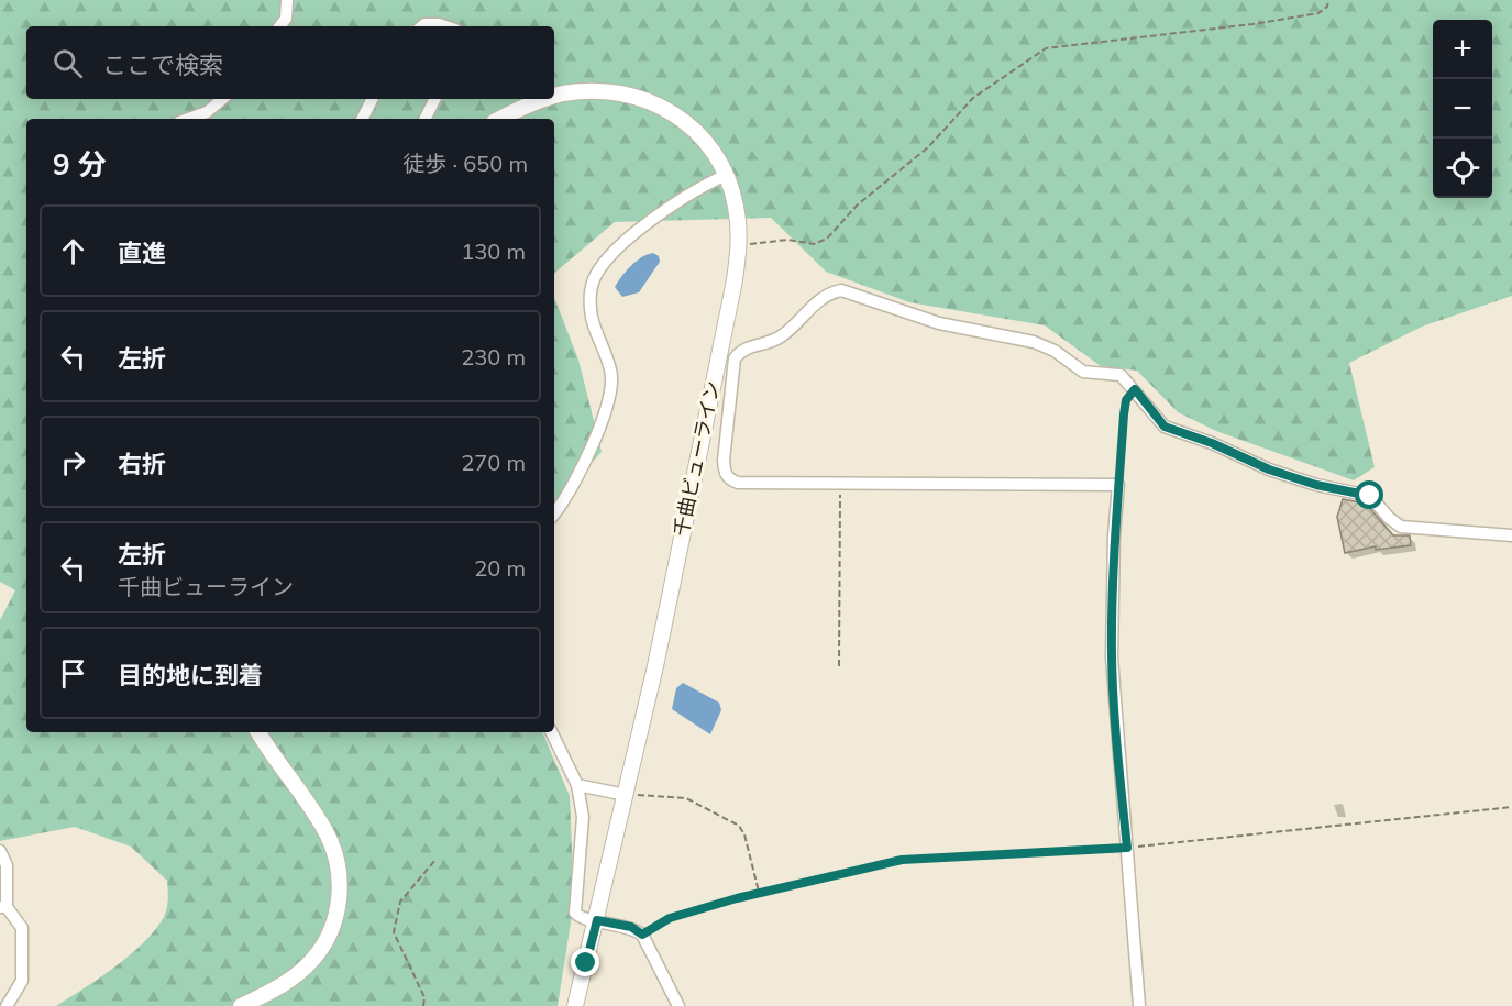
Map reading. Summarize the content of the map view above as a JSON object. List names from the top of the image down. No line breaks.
{"streets":{"street":["千曲ビューライン"]},"page":{"map_buttons":["+","−"],"search":"ここで検索","heading":["9 分","徒歩 · 650 m"],"list":[["直進","130 m"],["左折","230 m"],["右折","270 m"],["左折","千曲ビューライン","20 m"],"目的地に到着"]}}
